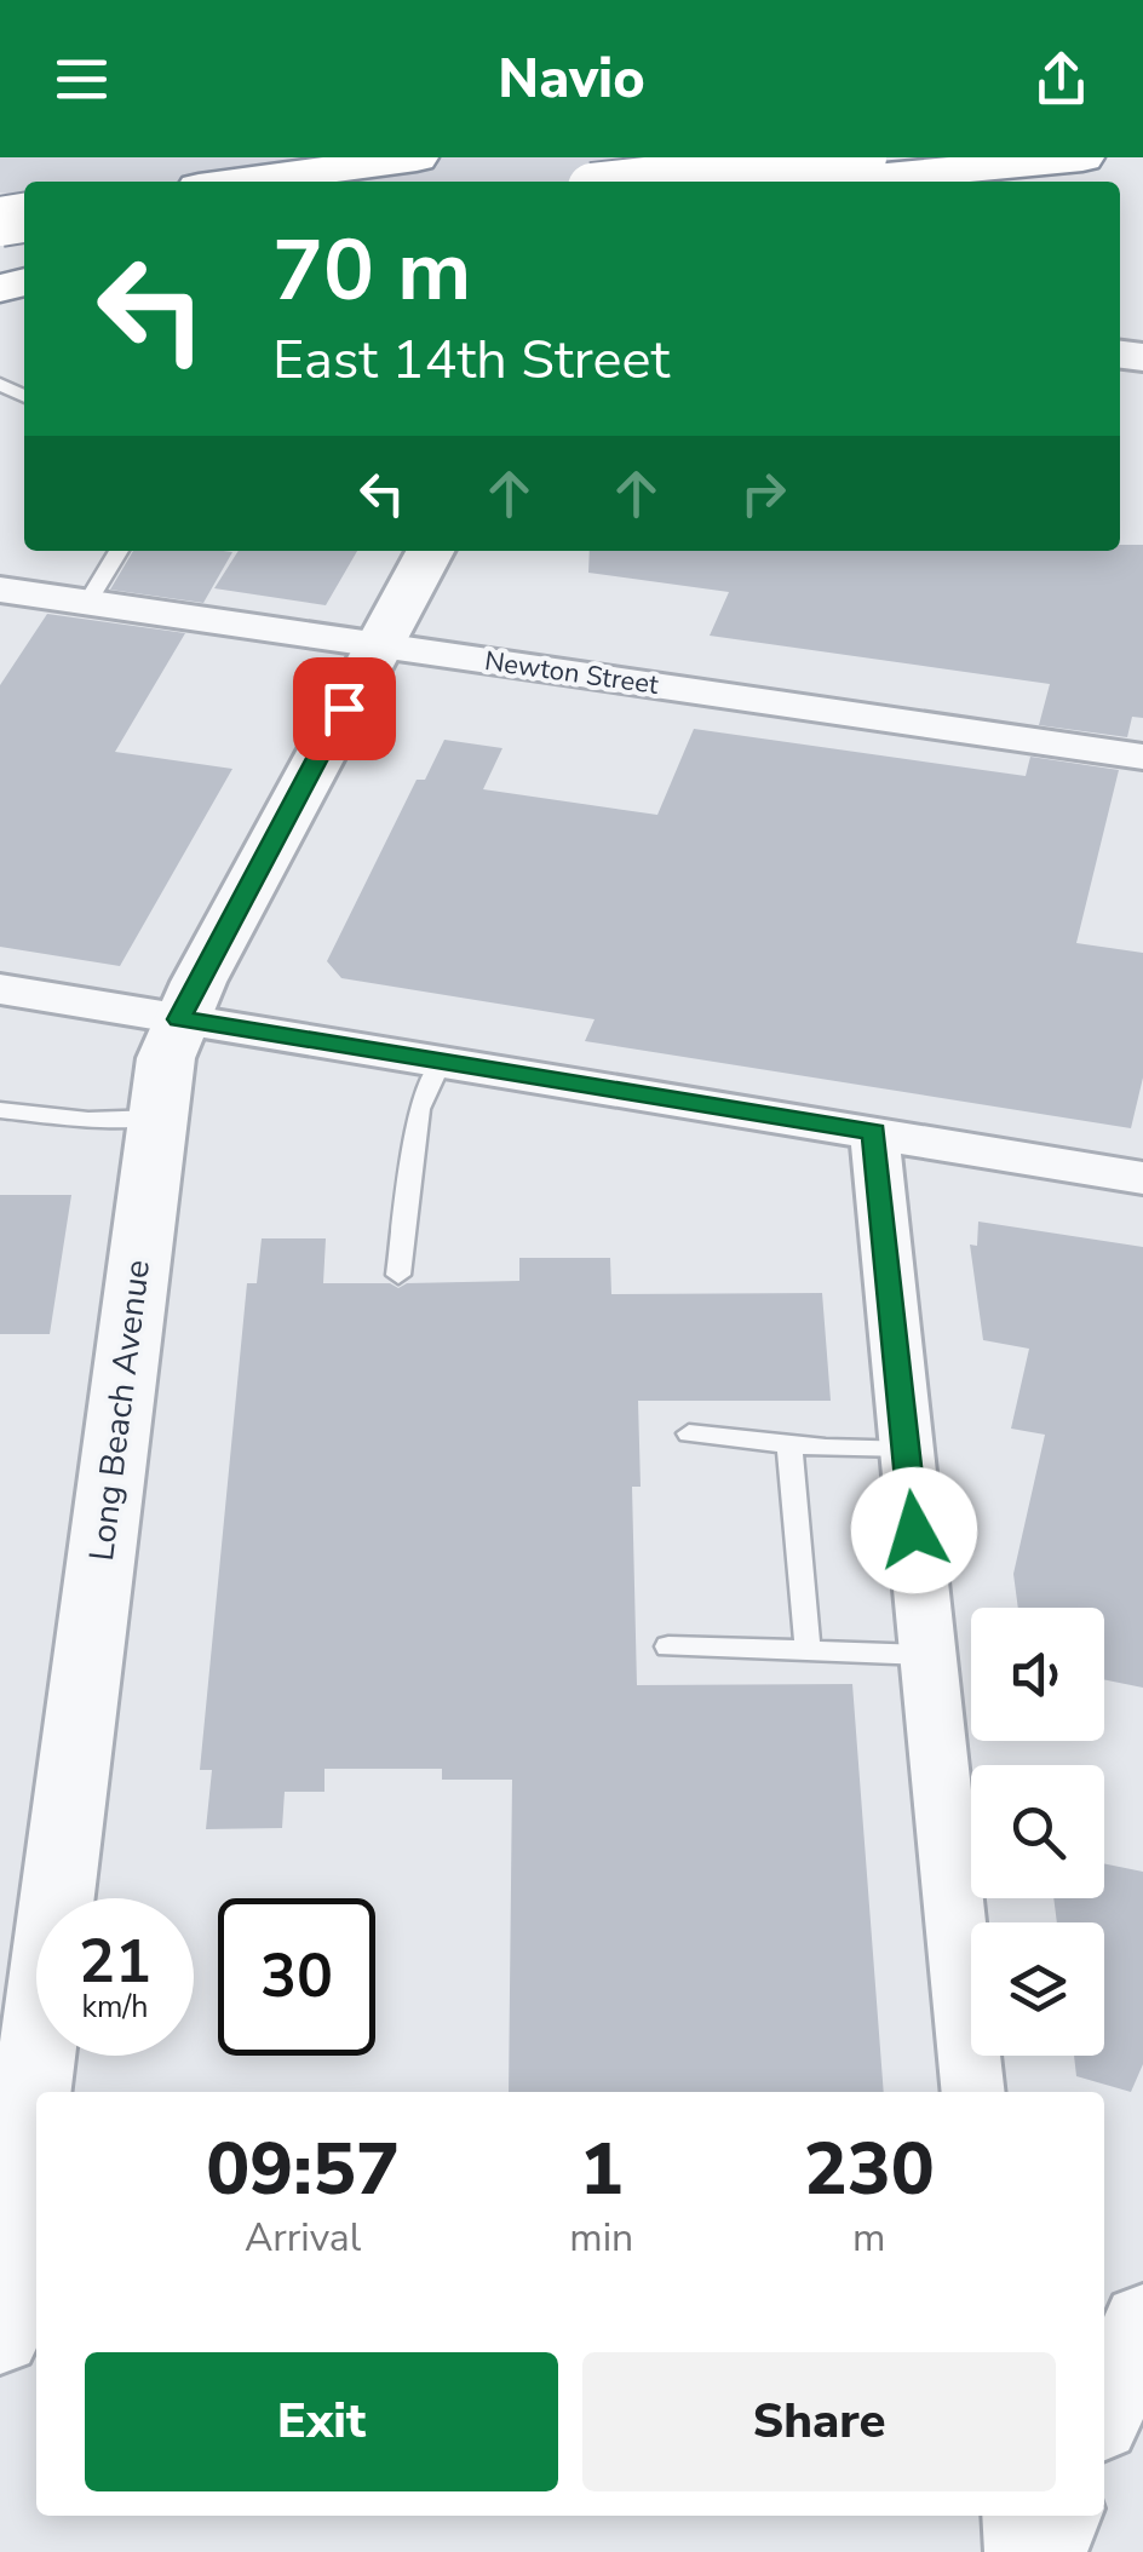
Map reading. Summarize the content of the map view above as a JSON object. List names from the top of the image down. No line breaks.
{"streets":{"street":["Newton Street","Long Beach Avenue"]},"crossings":[["Newton Street","Long Beach Avenue"]],"page":{"header":"Navio","turn":["70 m","East 14th Street"],"speed":"21 km/h","limit":"30","eta":["09:57","Arrival","1","min","230","m"],"buttons":["Exit","Share"]}}
